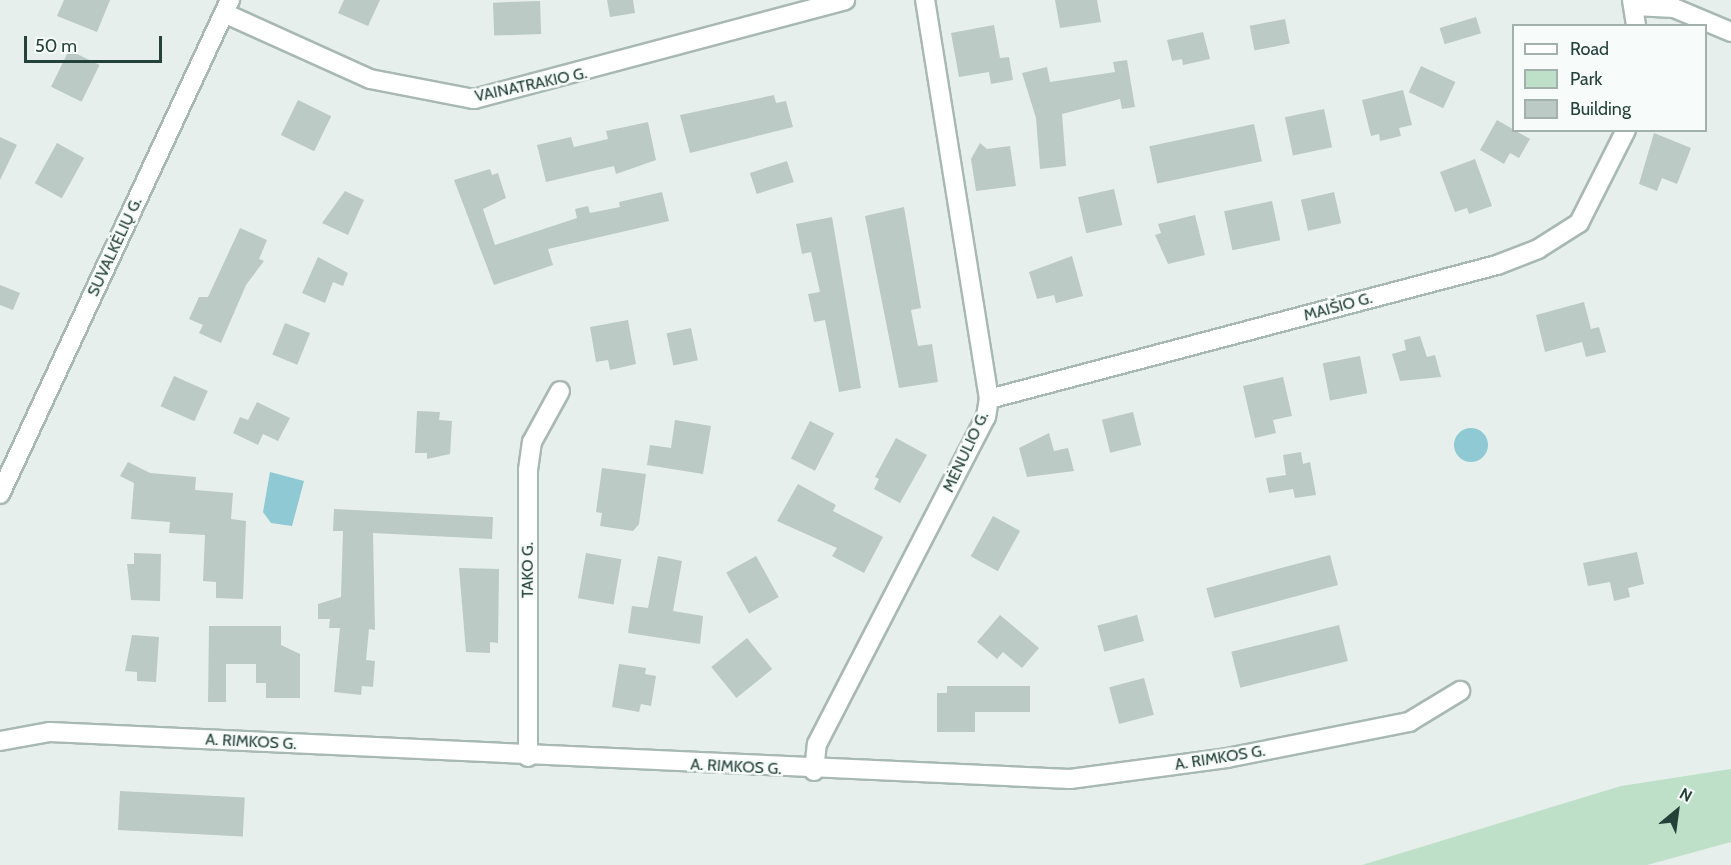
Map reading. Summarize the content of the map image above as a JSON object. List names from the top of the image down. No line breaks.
{"streets":{"street":["VAINATRAKIO G.","SUVALKĖLIŲ G.","MAIŠIO G.","MĖNULIO G.","TAKO G.","A. RIMKOS G."]},"crossings":[["VAINATRAKIO G.","SUVALKĖLIŲ G."],["MAIŠIO G.","MĖNULIO G."],["MĖNULIO G.","A. RIMKOS G."],["TAKO G.","A. RIMKOS G."]],"legend":["Road","Park","Building"],"scale_bar":"50 m","north":"top right"}
